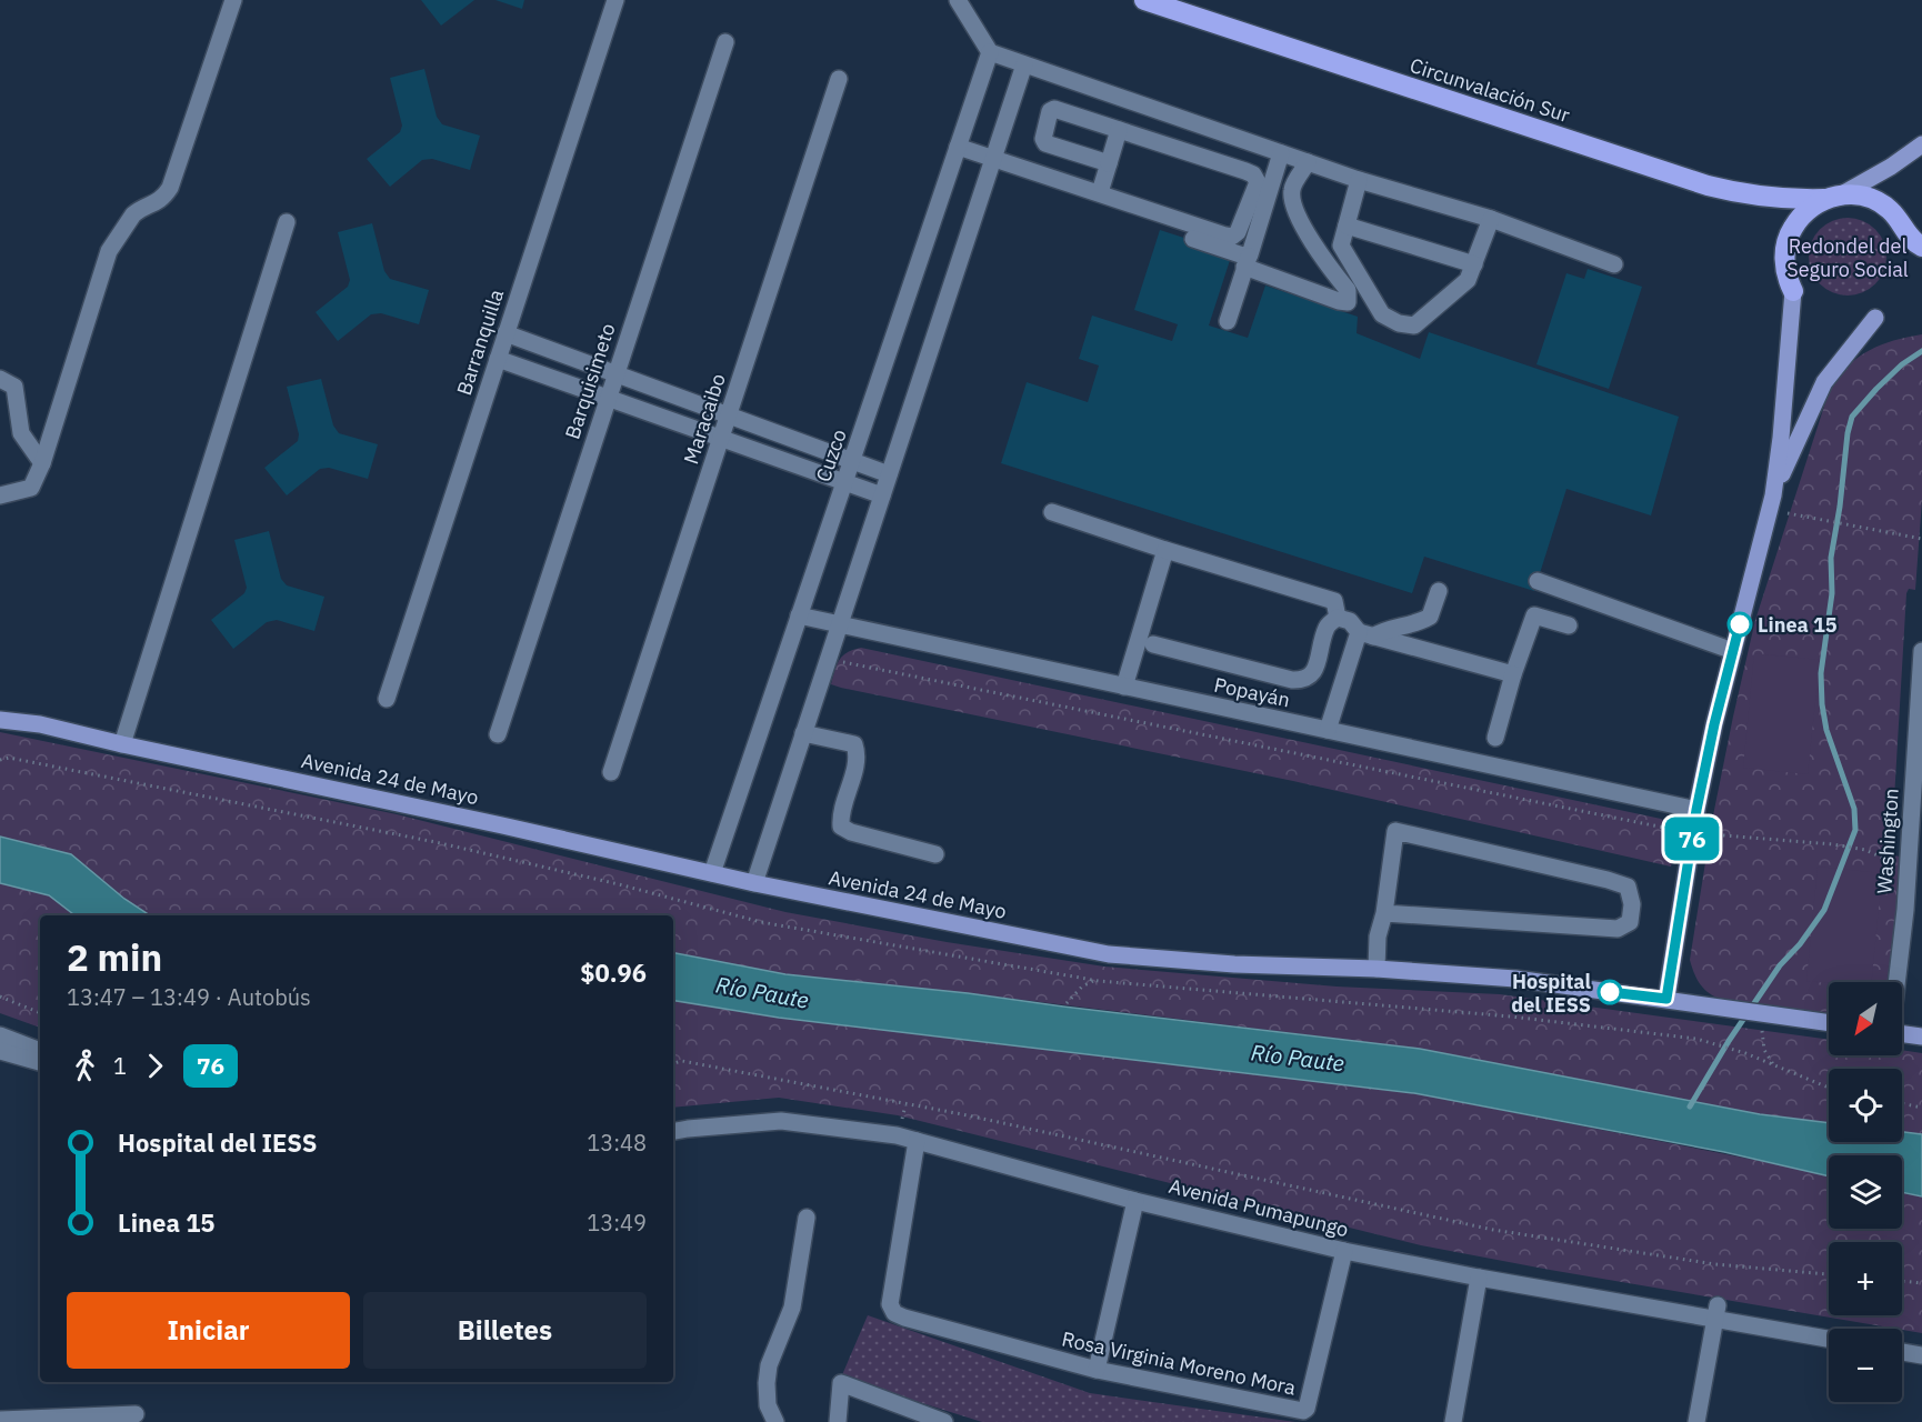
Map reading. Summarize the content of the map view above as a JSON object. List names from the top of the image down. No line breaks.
{"streets":{"highway":["Circunvalación Sur"],"main road":["Avenida 24 de Mayo"],"street":["Barranquilla","Barquisimeto","Maracaibo","Cuzco","Popayán","Washington","Avenida Pumapungo","Rosa Virginia Moreno Mora"]},"crossings":[["Cuzco","Popayán"],["Cuzco","Avenida 24 de Mayo"],["Avenida Pumapungo","Rosa Virginia Moreno Mora"]],"water":["Río Paute"],"parks":["Redondel del Seguro Social"],"places":["Linea 15","Hospital del IESS"],"lines":["bus line 76"],"north":"bottom left","page":{"on_map":"76","heading":["2 min","13:47 – 13:49 · Autobús","$0.96"],"map_buttons":["+","−"],"legs":["1","76"],"list":[{"name":"Hospital del IESS","value":"13:48"},{"name":"Linea 15","value":"13:49"}],"buttons":["Iniciar","Billetes"]}}
